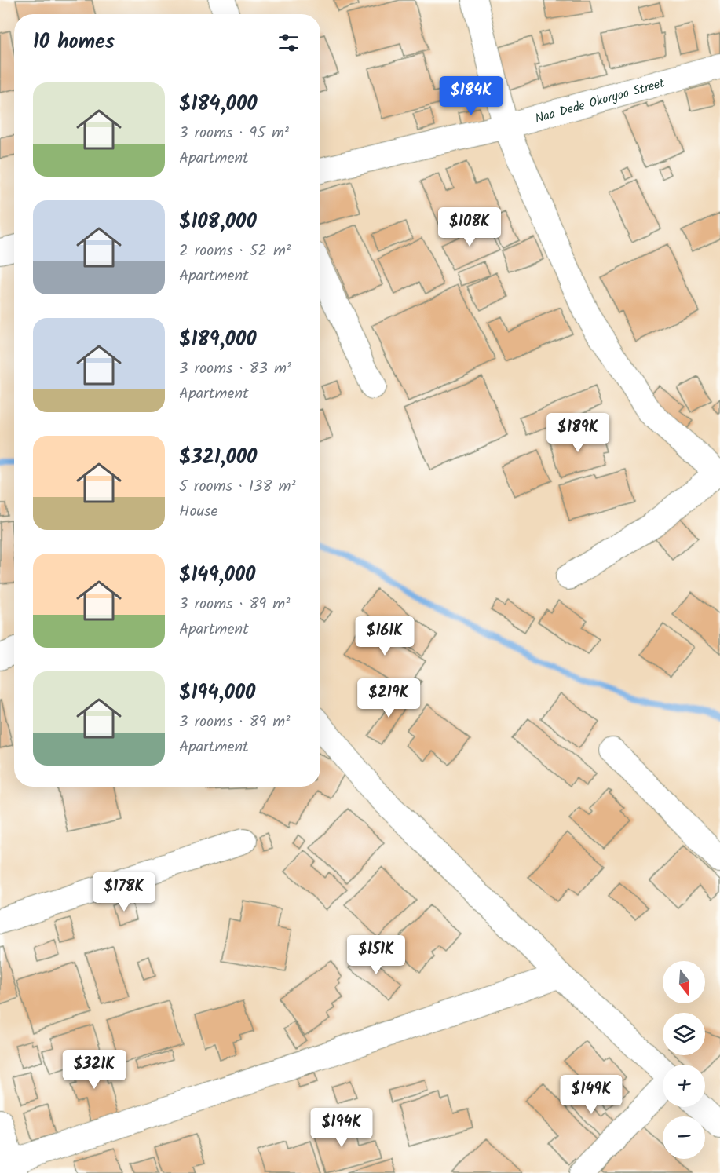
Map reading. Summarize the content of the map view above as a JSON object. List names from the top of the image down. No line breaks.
{"streets":{"street":["Naa Dede Okoryoo Street"]},"north":"bottom","page":{"heading":"10 homes","list":[{"name":"$184,000","note":"3 rooms · 95 m² · Apartment"},{"name":"$108,000","note":"2 rooms · 52 m² · Apartment"},{"name":"$189,000","note":"3 rooms · 83 m² · Apartment"},{"name":"$321,000","note":"5 rooms · 138 m² · House"},{"name":"$149,000","note":"3 rooms · 89 m² · Apartment"},{"name":"$194,000","note":"3 rooms · 89 m² · Apartment"}],"price":["$184K","$108K","$189K","$161K","$219K","$178K","$151K","$321K","$149K","$194K"],"map_buttons":["+","−"]}}
